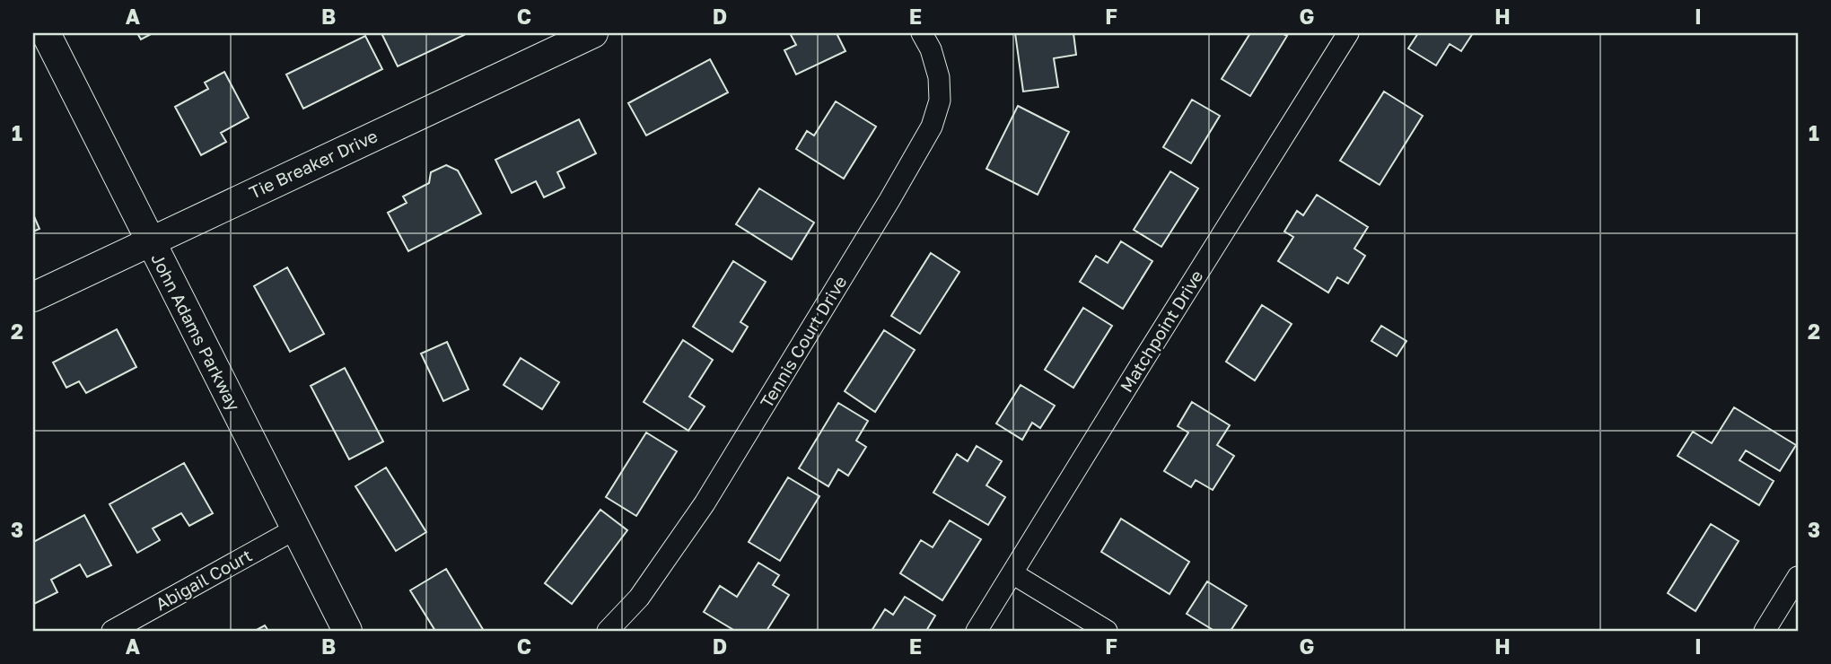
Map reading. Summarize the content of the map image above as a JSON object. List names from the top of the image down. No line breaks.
{"streets":{"street":["Tie Breaker Drive","Matchpoint Drive","John Adams Parkway","Tennis Court Drive","Abigail Court"]},"crossings":[["Tie Breaker Drive","John Adams Parkway"],["John Adams Parkway","Abigail Court"]],"grid":{"columns":["A","B","C","D","E","F","G","H","I"],"rows":["1","2","3"]}}
